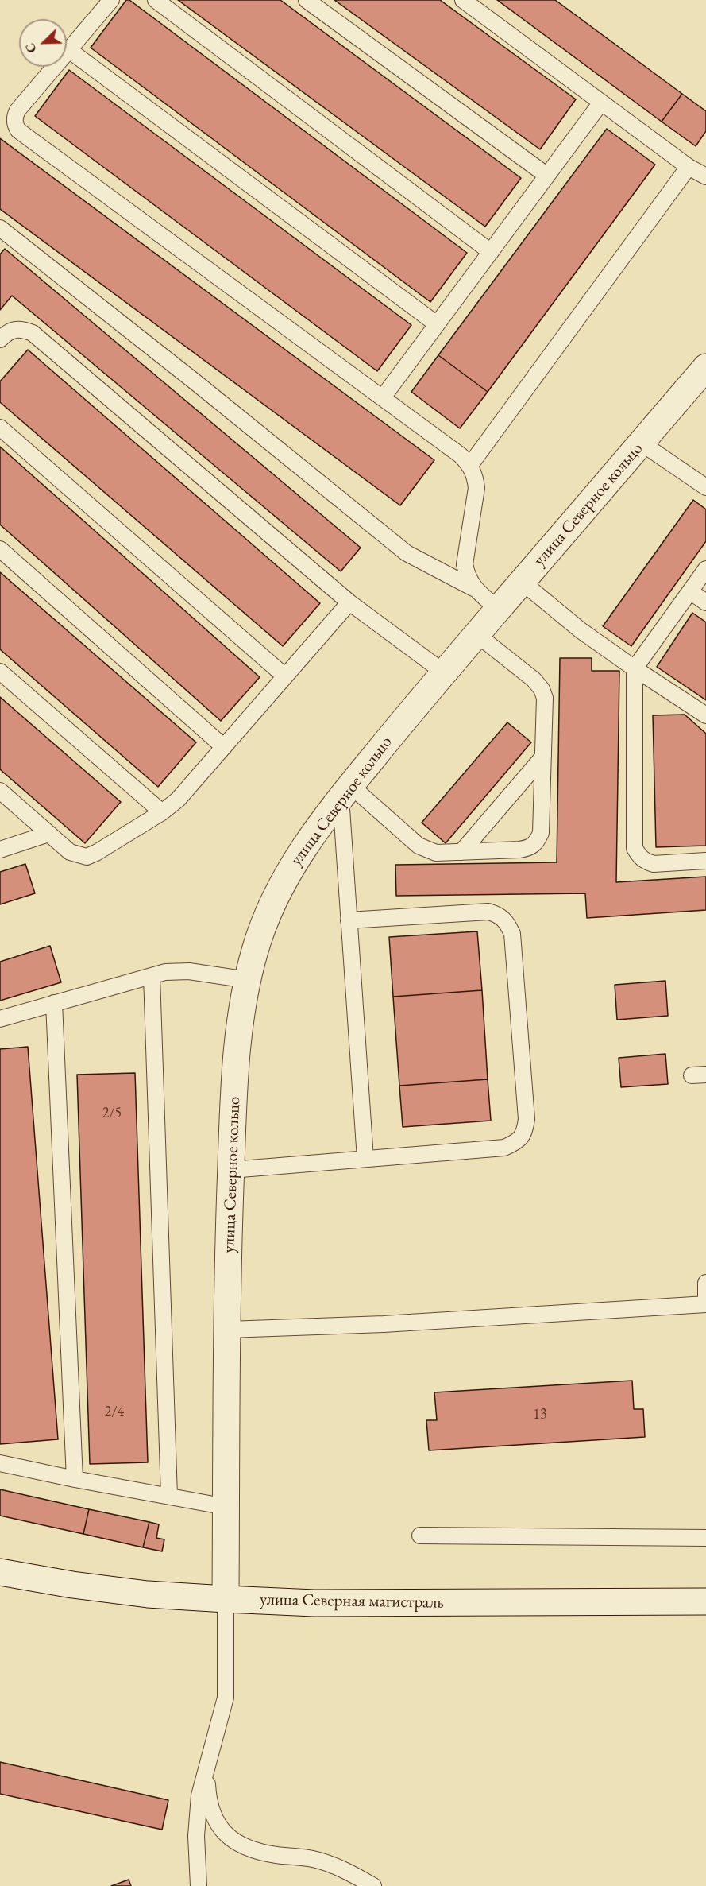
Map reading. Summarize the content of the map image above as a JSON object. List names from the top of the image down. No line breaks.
{"streets":{"street":["улица Северное кольцо","улица Северная магистраль"]},"crossings":[["улица Северное кольцо","улица Северная магистраль"]],"house_numbers":["2/5","2/4","13"],"north":"bottom left"}
